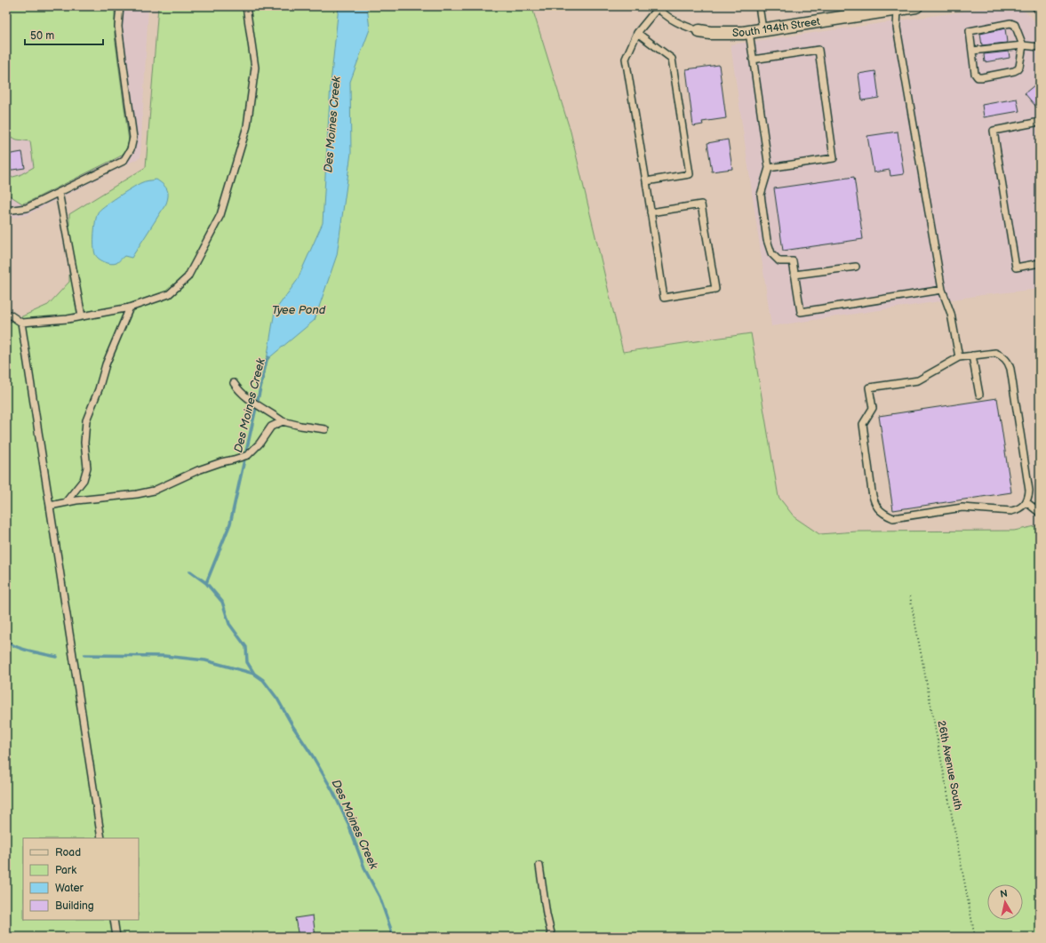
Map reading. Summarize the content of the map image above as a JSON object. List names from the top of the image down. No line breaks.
{"streets":{"street":["South 194th Street"],"path":["26th Avenue South"]},"water":["Des Moines Creek","Tyee Pond"],"legend":["Road","Park","Water","Building"],"scale_bar":"50 m","north":"top"}
